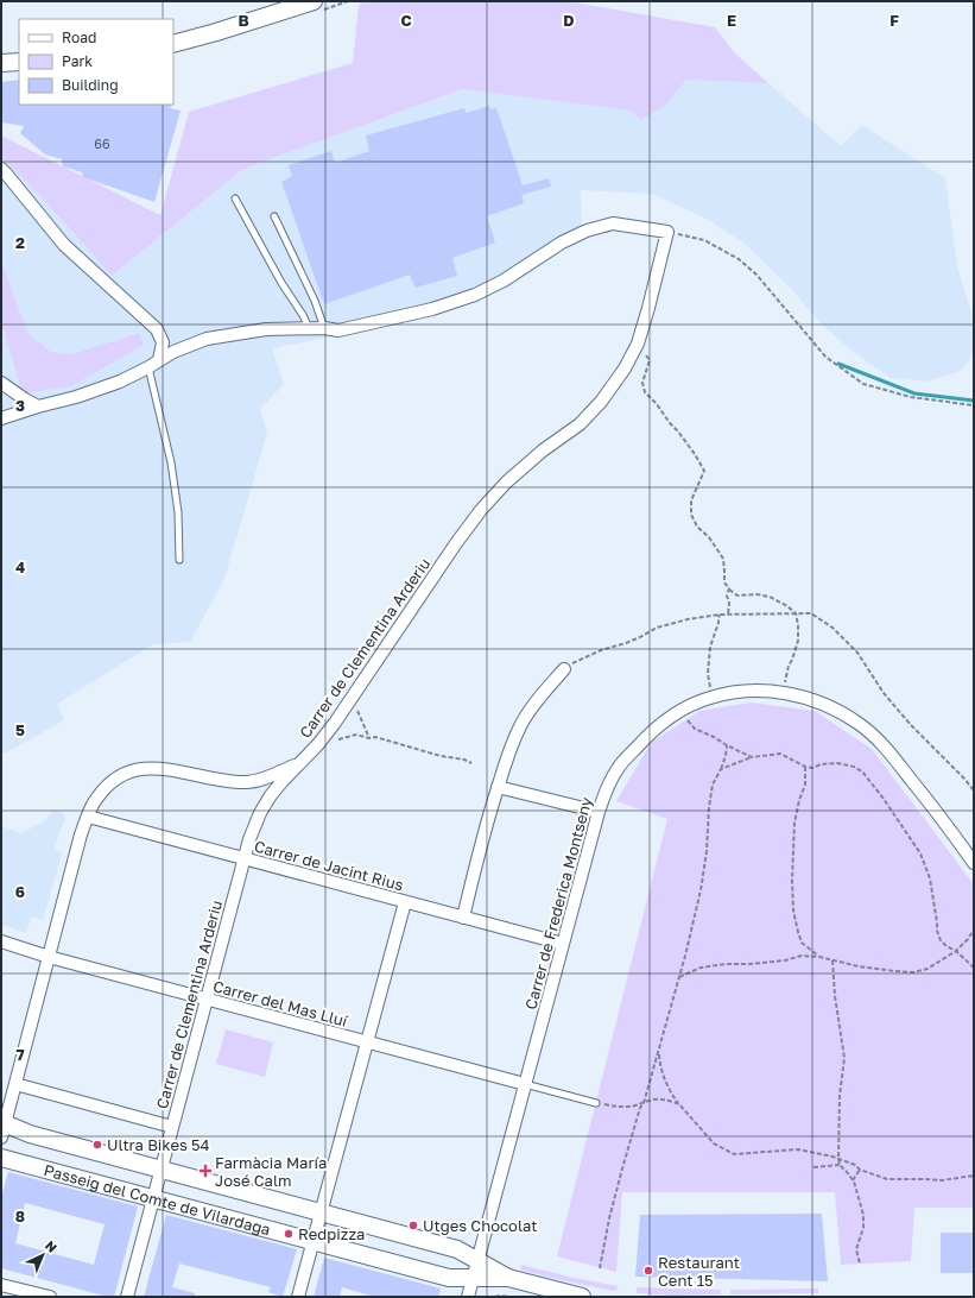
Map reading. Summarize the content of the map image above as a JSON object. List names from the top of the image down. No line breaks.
{"streets":{"street":["Carrer de Clementina Arderiu","Carrer de Jacint Rius","Carrer de Frederica Montseny","Carrer del Mas Lluí","Passeig del Comte de Vilardaga"]},"crossings":[["Carrer de Clementina Arderiu","Carrer de Jacint Rius"],["Carrer de Clementina Arderiu","Carrer del Mas Lluí"],["Carrer de Clementina Arderiu","Passeig del Comte de Vilardaga"],["Carrer de Jacint Rius","Carrer de Frederica Montseny"],["Carrer de Frederica Montseny","Carrer del Mas Lluí"],["Carrer de Frederica Montseny","Passeig del Comte de Vilardaga"]],"places":{"other":["Ultra Bikes 54","Utges Chocolat","Redpizza","Restaurant Cent 15"],"health":["Farmàcia María José Calm"]},"house_numbers":["66"],"legend":["Road","Park","Building"],"north":"top right","grid":{"columns":["B","C","D","E","F"],"rows":["2","3","4","5","6","7","8"]}}
